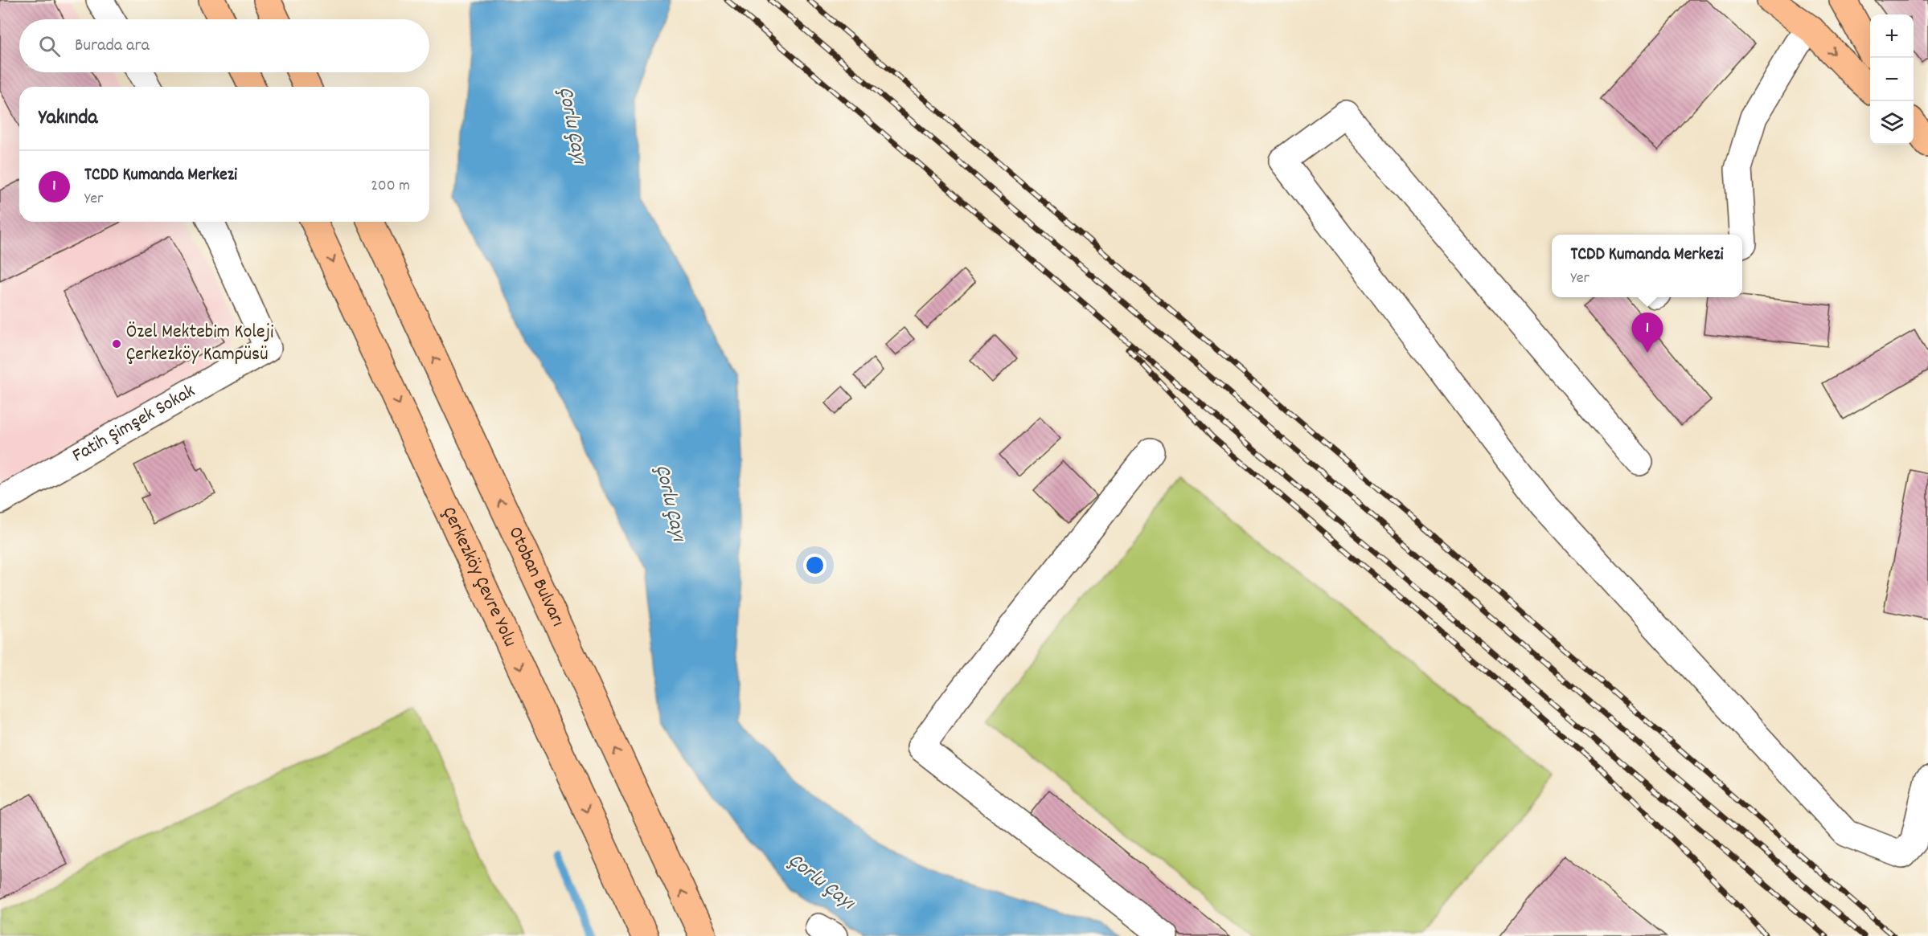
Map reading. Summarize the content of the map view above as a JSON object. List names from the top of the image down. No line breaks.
{"streets":{"main road":["Çerkezköy Çevre Yolu","Otoban Bulvarı"],"street":["Fatih Şimşek Sokak"]},"one_way":["Çerkezköy Çevre Yolu","Otoban Bulvarı"],"water":["Çorlu Çayı"],"places":["Özel Mektebim Koleji Çerkezköy Kampüsü"],"page":{"map_buttons":["+","−"],"search":"Burada ara","heading":"Yakında","list":[{"mark":"1","name":"TCDD Kumanda Merkezi","note":"Yer","value":"200 m"}],"popup":["TCDD Kumanda Merkezi","Yer"],"pins":"1"}}
